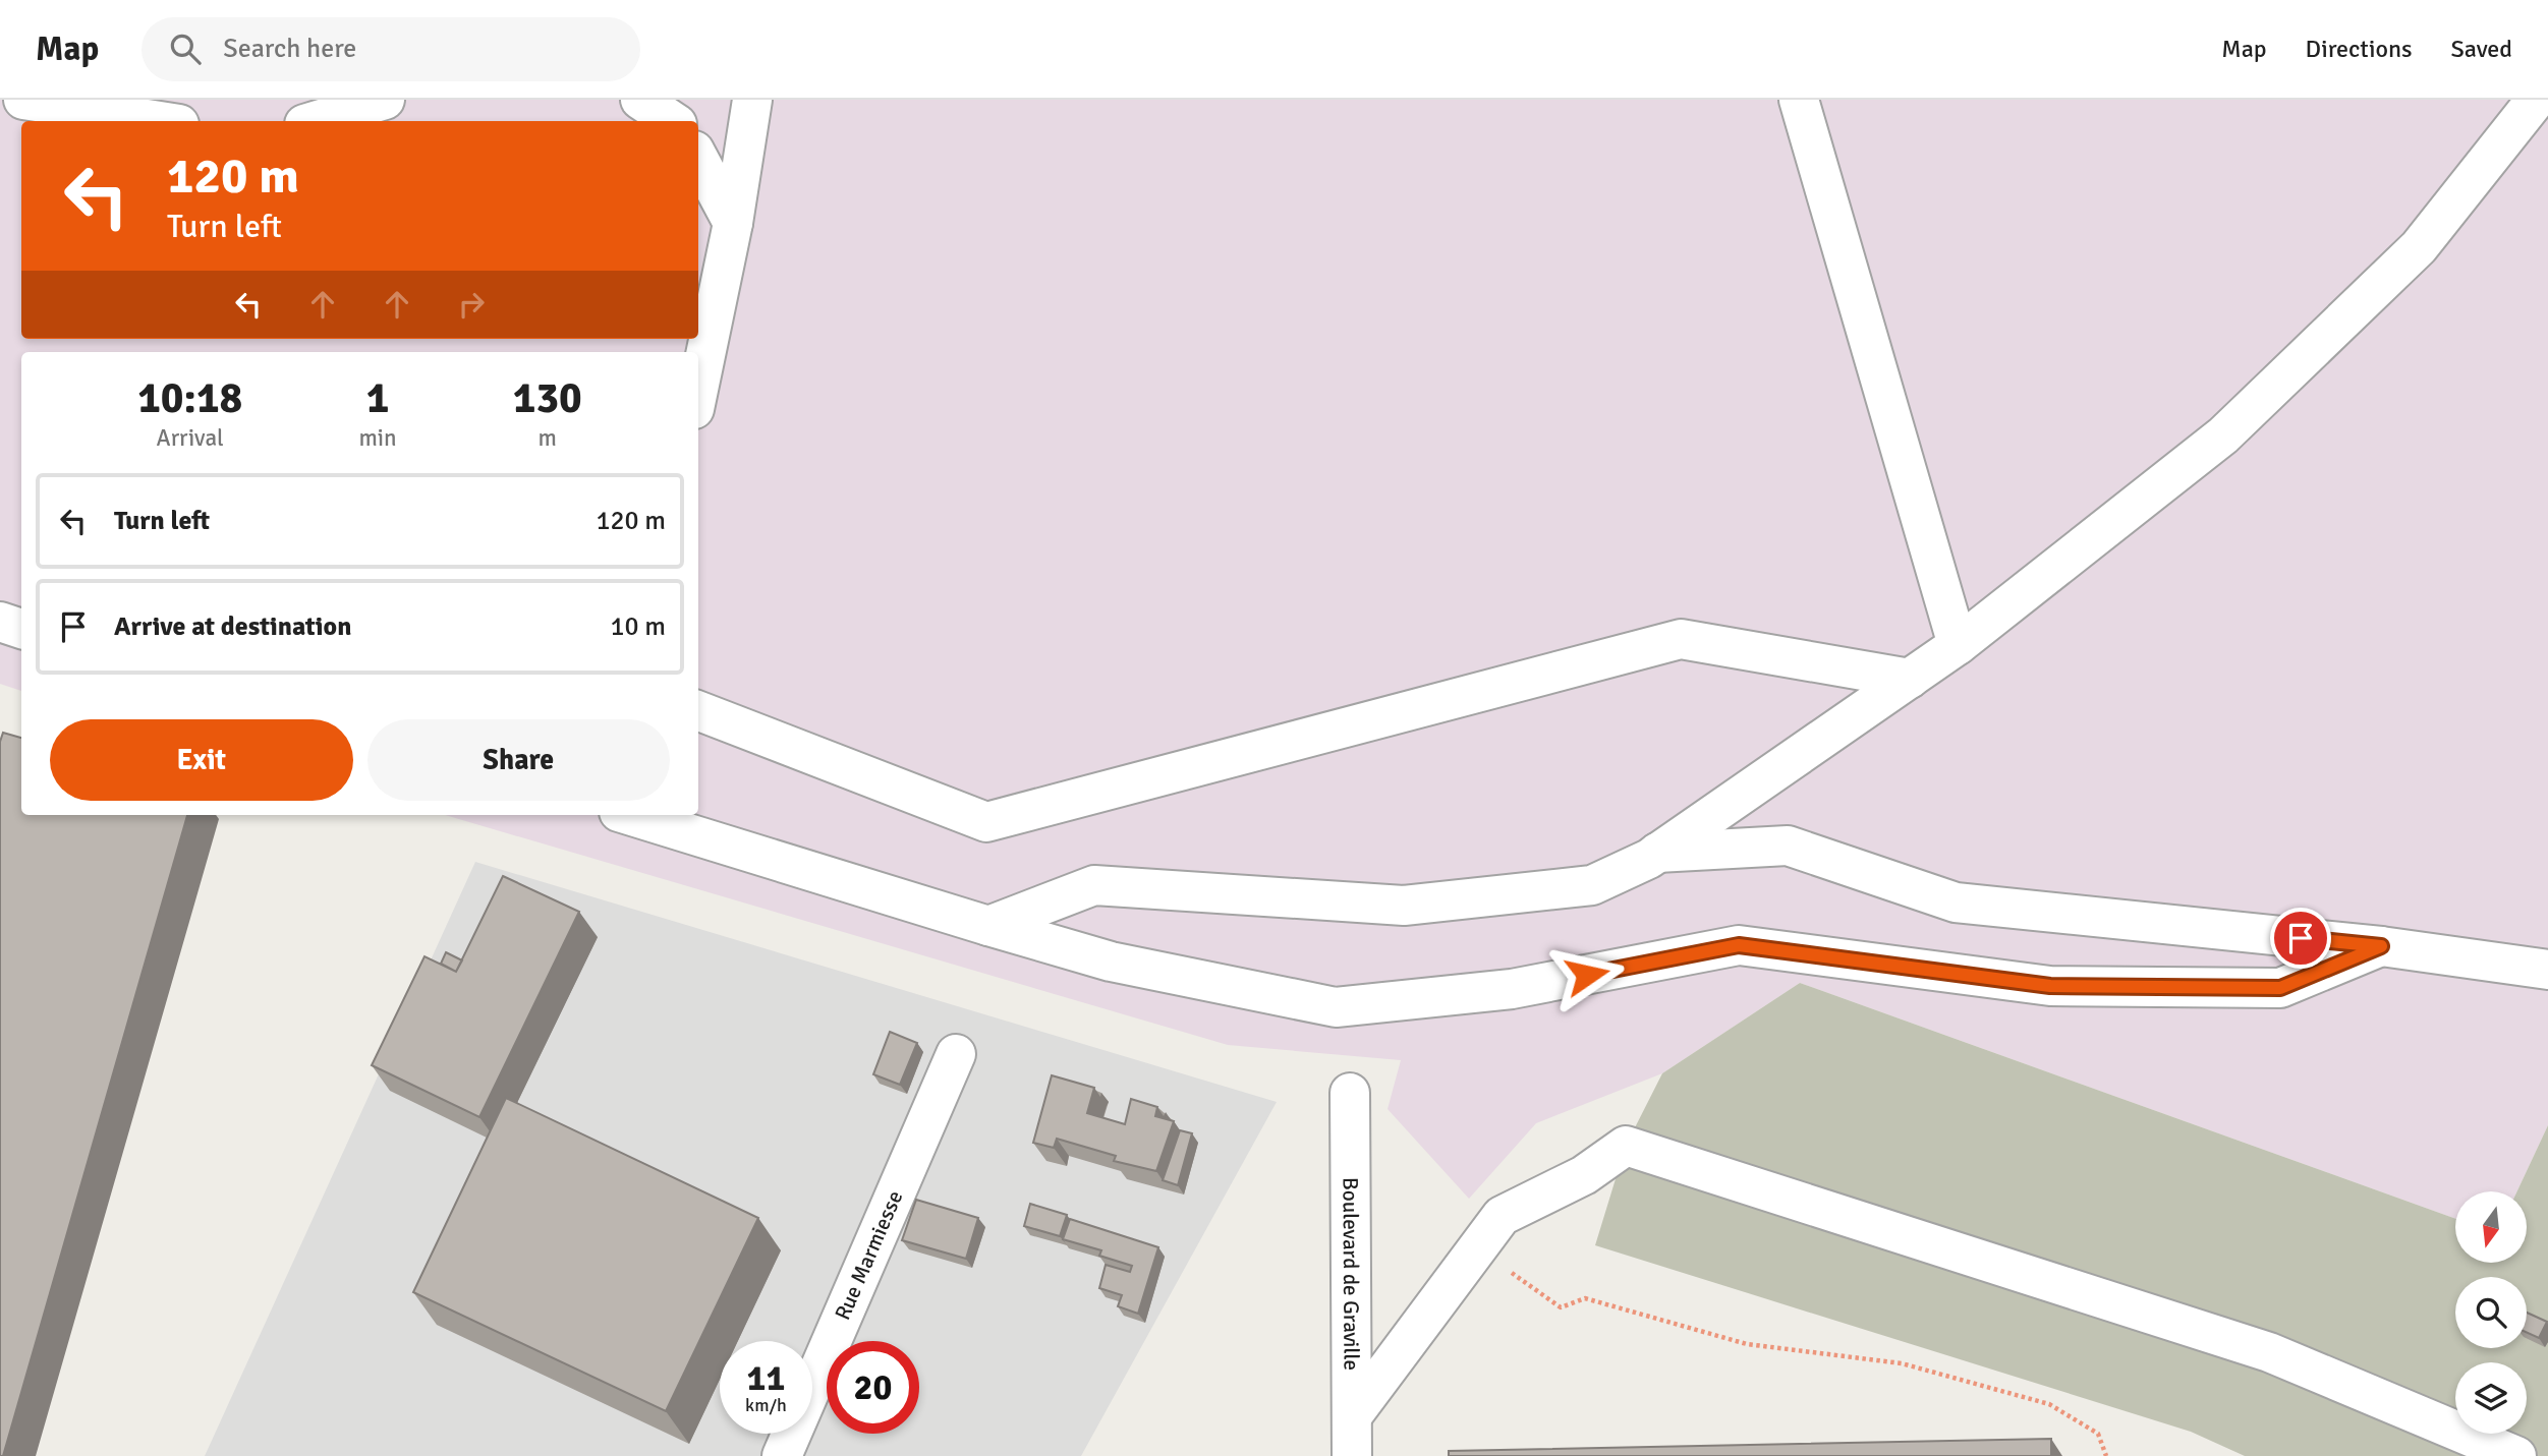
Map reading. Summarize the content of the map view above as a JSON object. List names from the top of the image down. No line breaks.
{"streets":{"street":["Rue Marmiesse","Boulevard de Graville"]},"north":"bottom","page":{"header":"Map","search":"Search here","nav":["Map","Directions","Saved"],"turn":["120 m","Turn left"],"eta":["10:18","Arrival","1","min","130","m"],"list":[{"name":"Turn left","value":"120 m"},{"name":"Arrive at destination","value":"10 m"}],"buttons":["Exit","Share"],"speed":"11 km/h","limit":"20"}}
